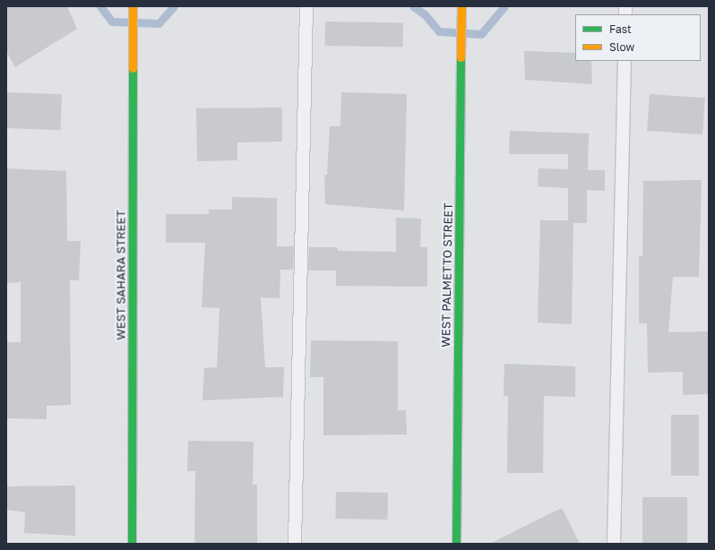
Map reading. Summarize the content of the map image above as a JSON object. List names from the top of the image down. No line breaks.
{"streets":{"street":["WEST SAHARA STREET","WEST PALMETTO STREET"]},"legend":["Fast","Slow"]}
